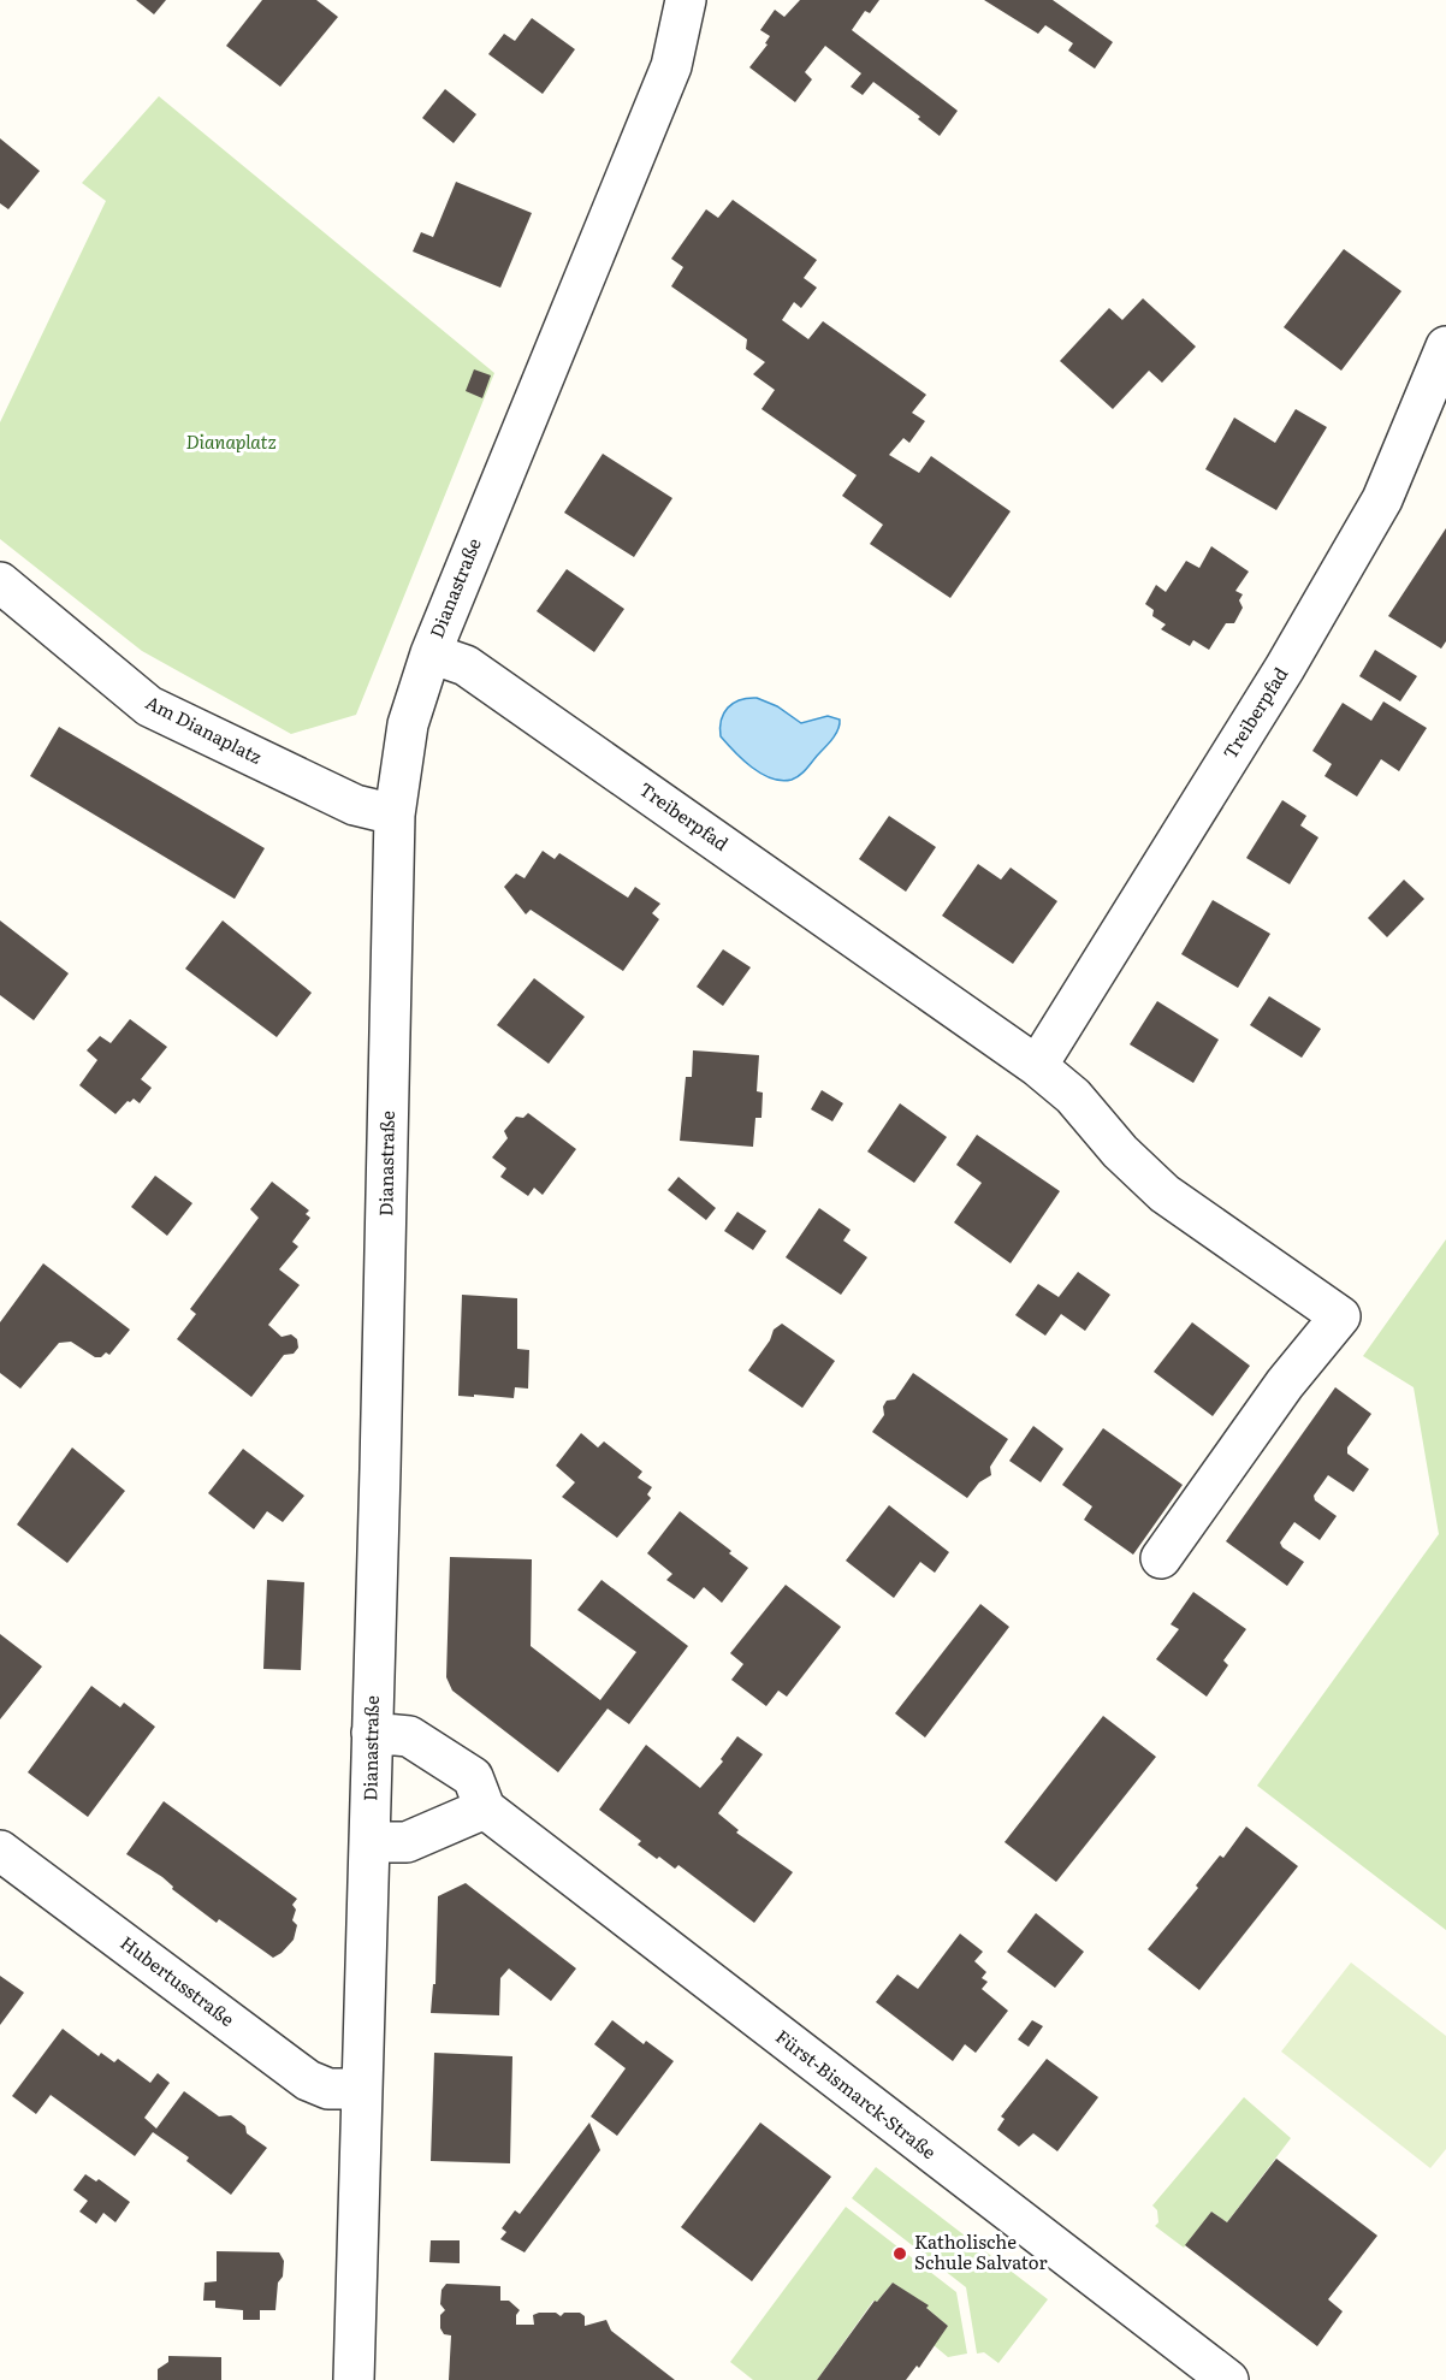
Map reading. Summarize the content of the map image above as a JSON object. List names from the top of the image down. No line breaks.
{"streets":{"street":["Dianastraße","Treiberpfad","Am Dianaplatz","Hubertusstraße","Fürst-Bismarck-Straße"]},"crossings":[["Dianastraße","Treiberpfad"],["Dianastraße","Am Dianaplatz"],["Dianastraße","Hubertusstraße"],["Dianastraße","Fürst-Bismarck-Straße"]],"parks":["Dianaplatz"],"places":["Katholische Schule Salvator"]}
